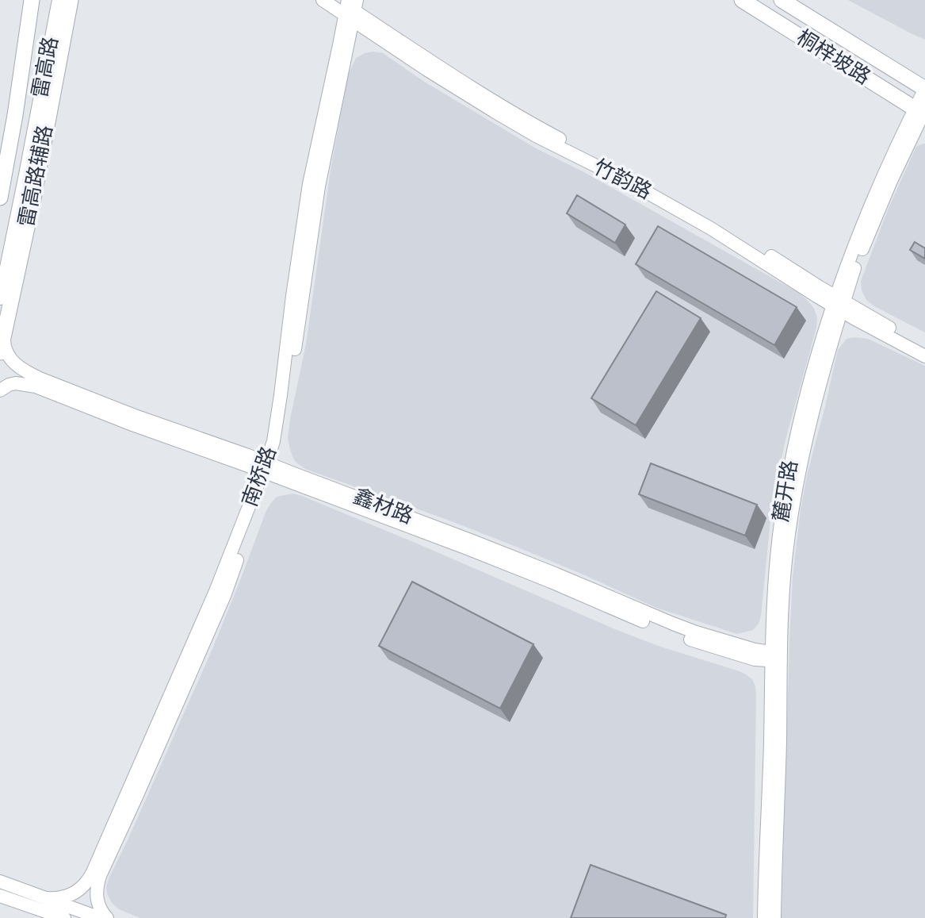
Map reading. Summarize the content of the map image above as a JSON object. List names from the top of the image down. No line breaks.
{"streets":{"main road":["桐梓坡路","雷高路","雷高路辅路","竹韵路","南桥路","麓开路","鑫材路"]},"crossings":[["桐梓坡路","麓开路"],["雷高路辅路","鑫材路"],["竹韵路","南桥路"],["竹韵路","麓开路"],["南桥路","鑫材路"],["麓开路","鑫材路"]]}
